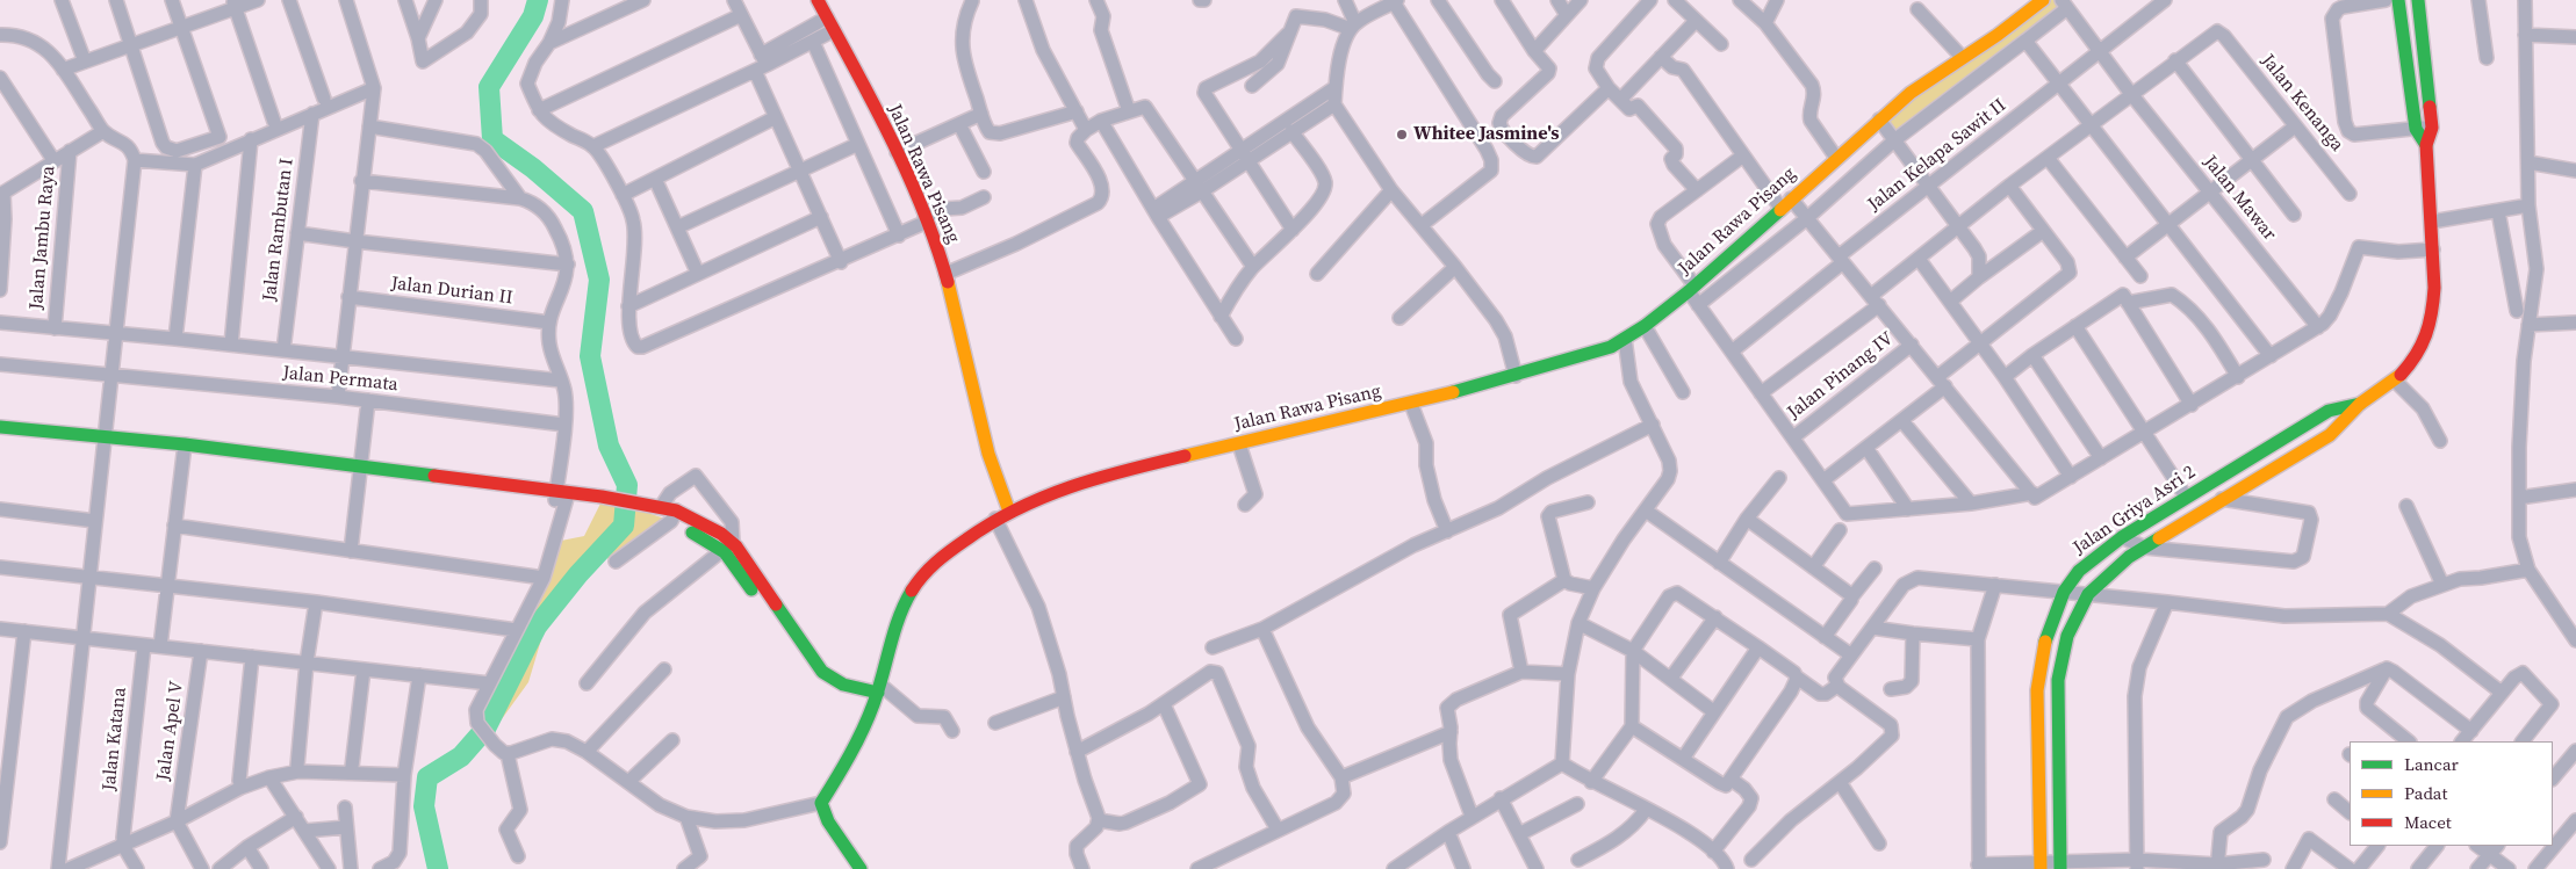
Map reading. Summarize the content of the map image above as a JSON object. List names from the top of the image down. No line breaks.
{"streets":{"street":["Jalan Kenanga","Jalan Kelapa Sawit II","Jalan Rawa Pisang","Jalan Mawar","Jalan Rambutan I","Jalan Jambu Raya","Jalan Durian II","Jalan Pinang IV","Jalan Permata","Jalan Griya Asri 2","Jalan Apel V","Jalan Katana"]},"crossings":[["Jalan Kelapa Sawit II","Jalan Mawar"]],"places":["Whitee Jasmine's"],"legend":["Lancar","Padat","Macet"]}
